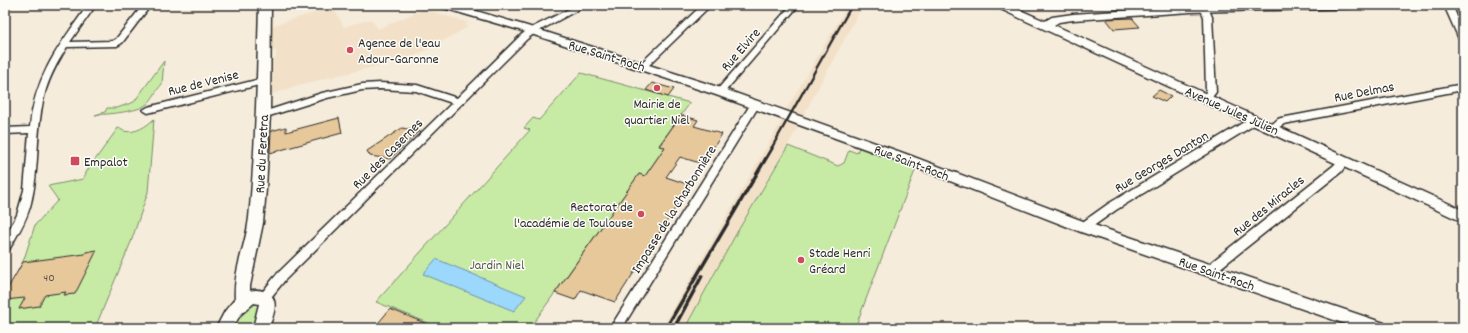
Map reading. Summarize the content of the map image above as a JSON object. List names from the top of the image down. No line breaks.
{"streets":{"street":["Rue Elvire","Rue Saint-Roch","Rue de Venise","Rue Delmas","Avenue Jules Julien","Rue des Casernes","Rue du Feretra","Rue Georges Danton","Rue des Miracles","Impasse de la Charbonnière"]},"crossings":[["Rue Elvire","Rue Saint-Roch"],["Rue Saint-Roch","Rue des Casernes"],["Rue Saint-Roch","Rue Georges Danton"],["Rue Saint-Roch","Rue des Miracles"],["Rue Saint-Roch","Impasse de la Charbonnière"],["Rue de Venise","Rue du Feretra"],["Rue Delmas","Avenue Jules Julien"],["Avenue Jules Julien","Rue Georges Danton"],["Avenue Jules Julien","Rue des Miracles"]],"parks":["Jardin Niel"],"places":{"other":["Agence de l'eau Adour-Garonne","Mairie de quartier Niel","Rectorat de l'académie de Toulouse","Stade Henri Gréard"],"transit":["Empalot"]},"house_numbers":["40"]}
